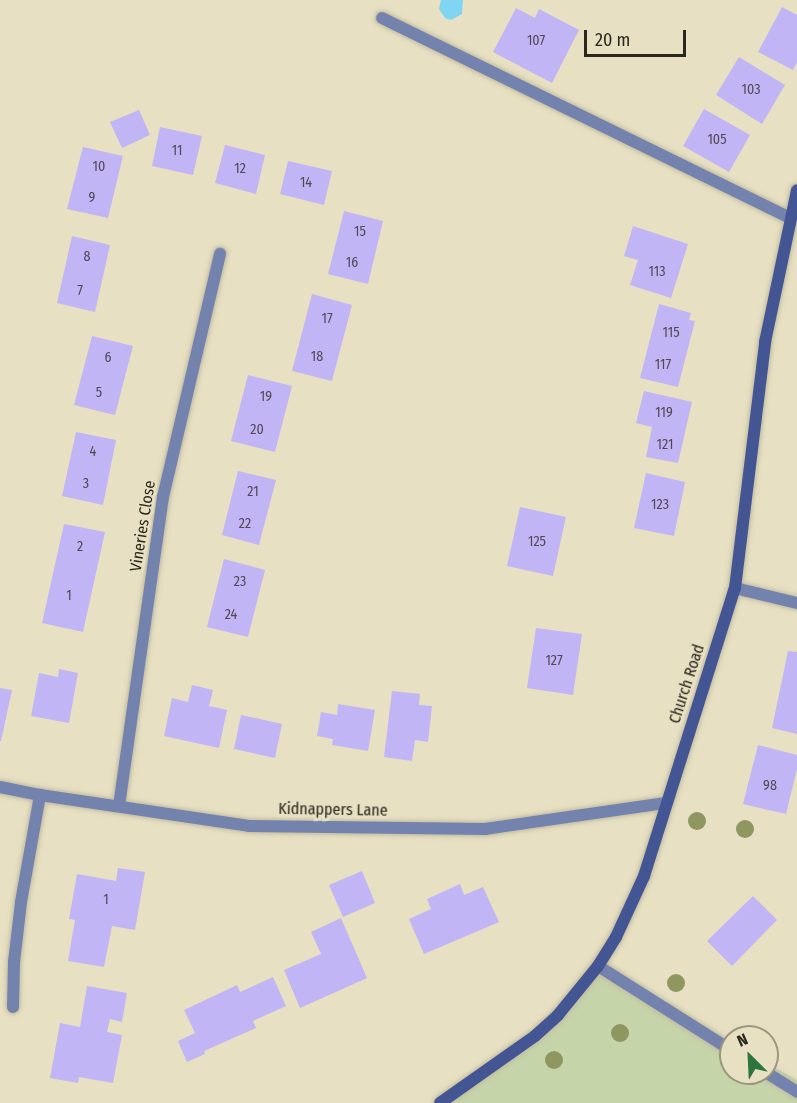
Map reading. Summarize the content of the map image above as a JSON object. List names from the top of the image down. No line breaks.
{"streets":{"street":["Vineries Close","Church Road","Kidnappers Lane"]},"crossings":[["Vineries Close","Kidnappers Lane"],["Church Road","Kidnappers Lane"]],"house_numbers":["107","103","105","11","10","12","14","9","15","8","16","113","7","17","115","18","6","117","5","19","119","20","121","4","3","21","123","22","125","2","23","1","24","127","98","1"],"scale_bar":"20 m","north":"top left"}
